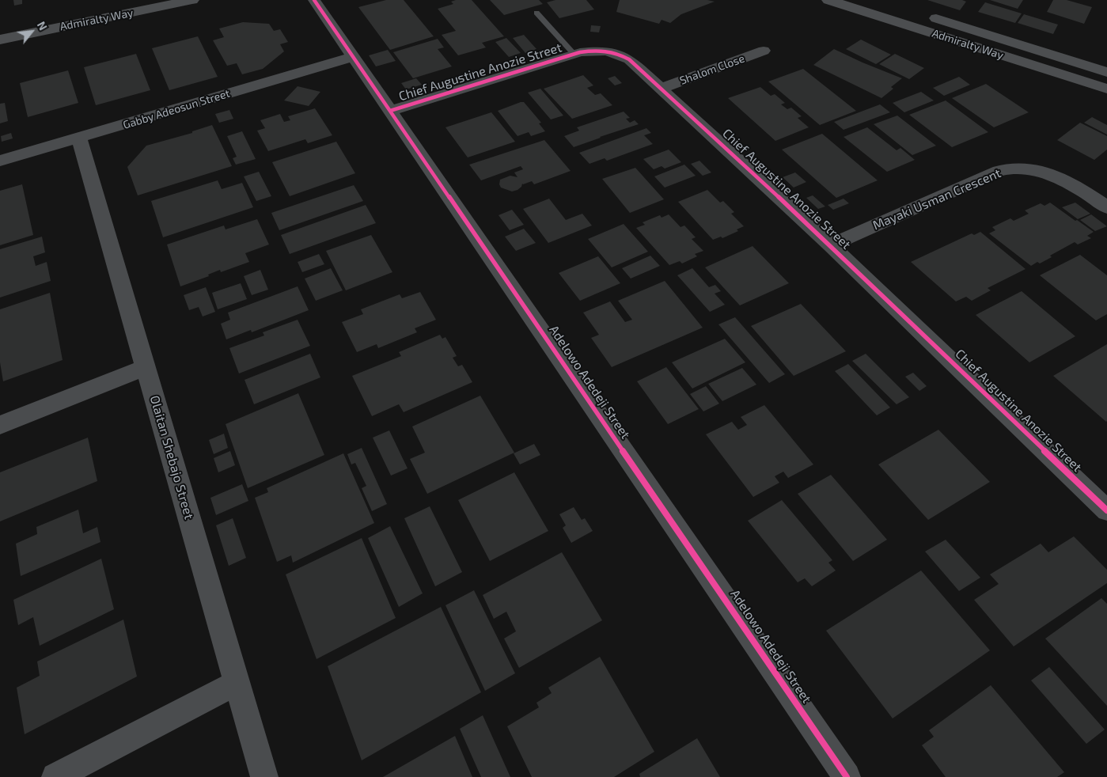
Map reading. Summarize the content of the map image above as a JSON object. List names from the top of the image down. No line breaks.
{"streets":{"main road":["Admiralty Way"],"street":["Shalom Close","Chief Augustine Anozie Street","Gabby Adeosun Street","Mayaki Usman Crescent","Adelowo Adedeji Street","Olaitan Shebajo Street"]},"crossings":[["Shalom Close","Chief Augustine Anozie Street"],["Chief Augustine Anozie Street","Mayaki Usman Crescent"],["Chief Augustine Anozie Street","Adelowo Adedeji Street"],["Gabby Adeosun Street","Adelowo Adedeji Street"],["Gabby Adeosun Street","Olaitan Shebajo Street"]],"north":"top right"}
